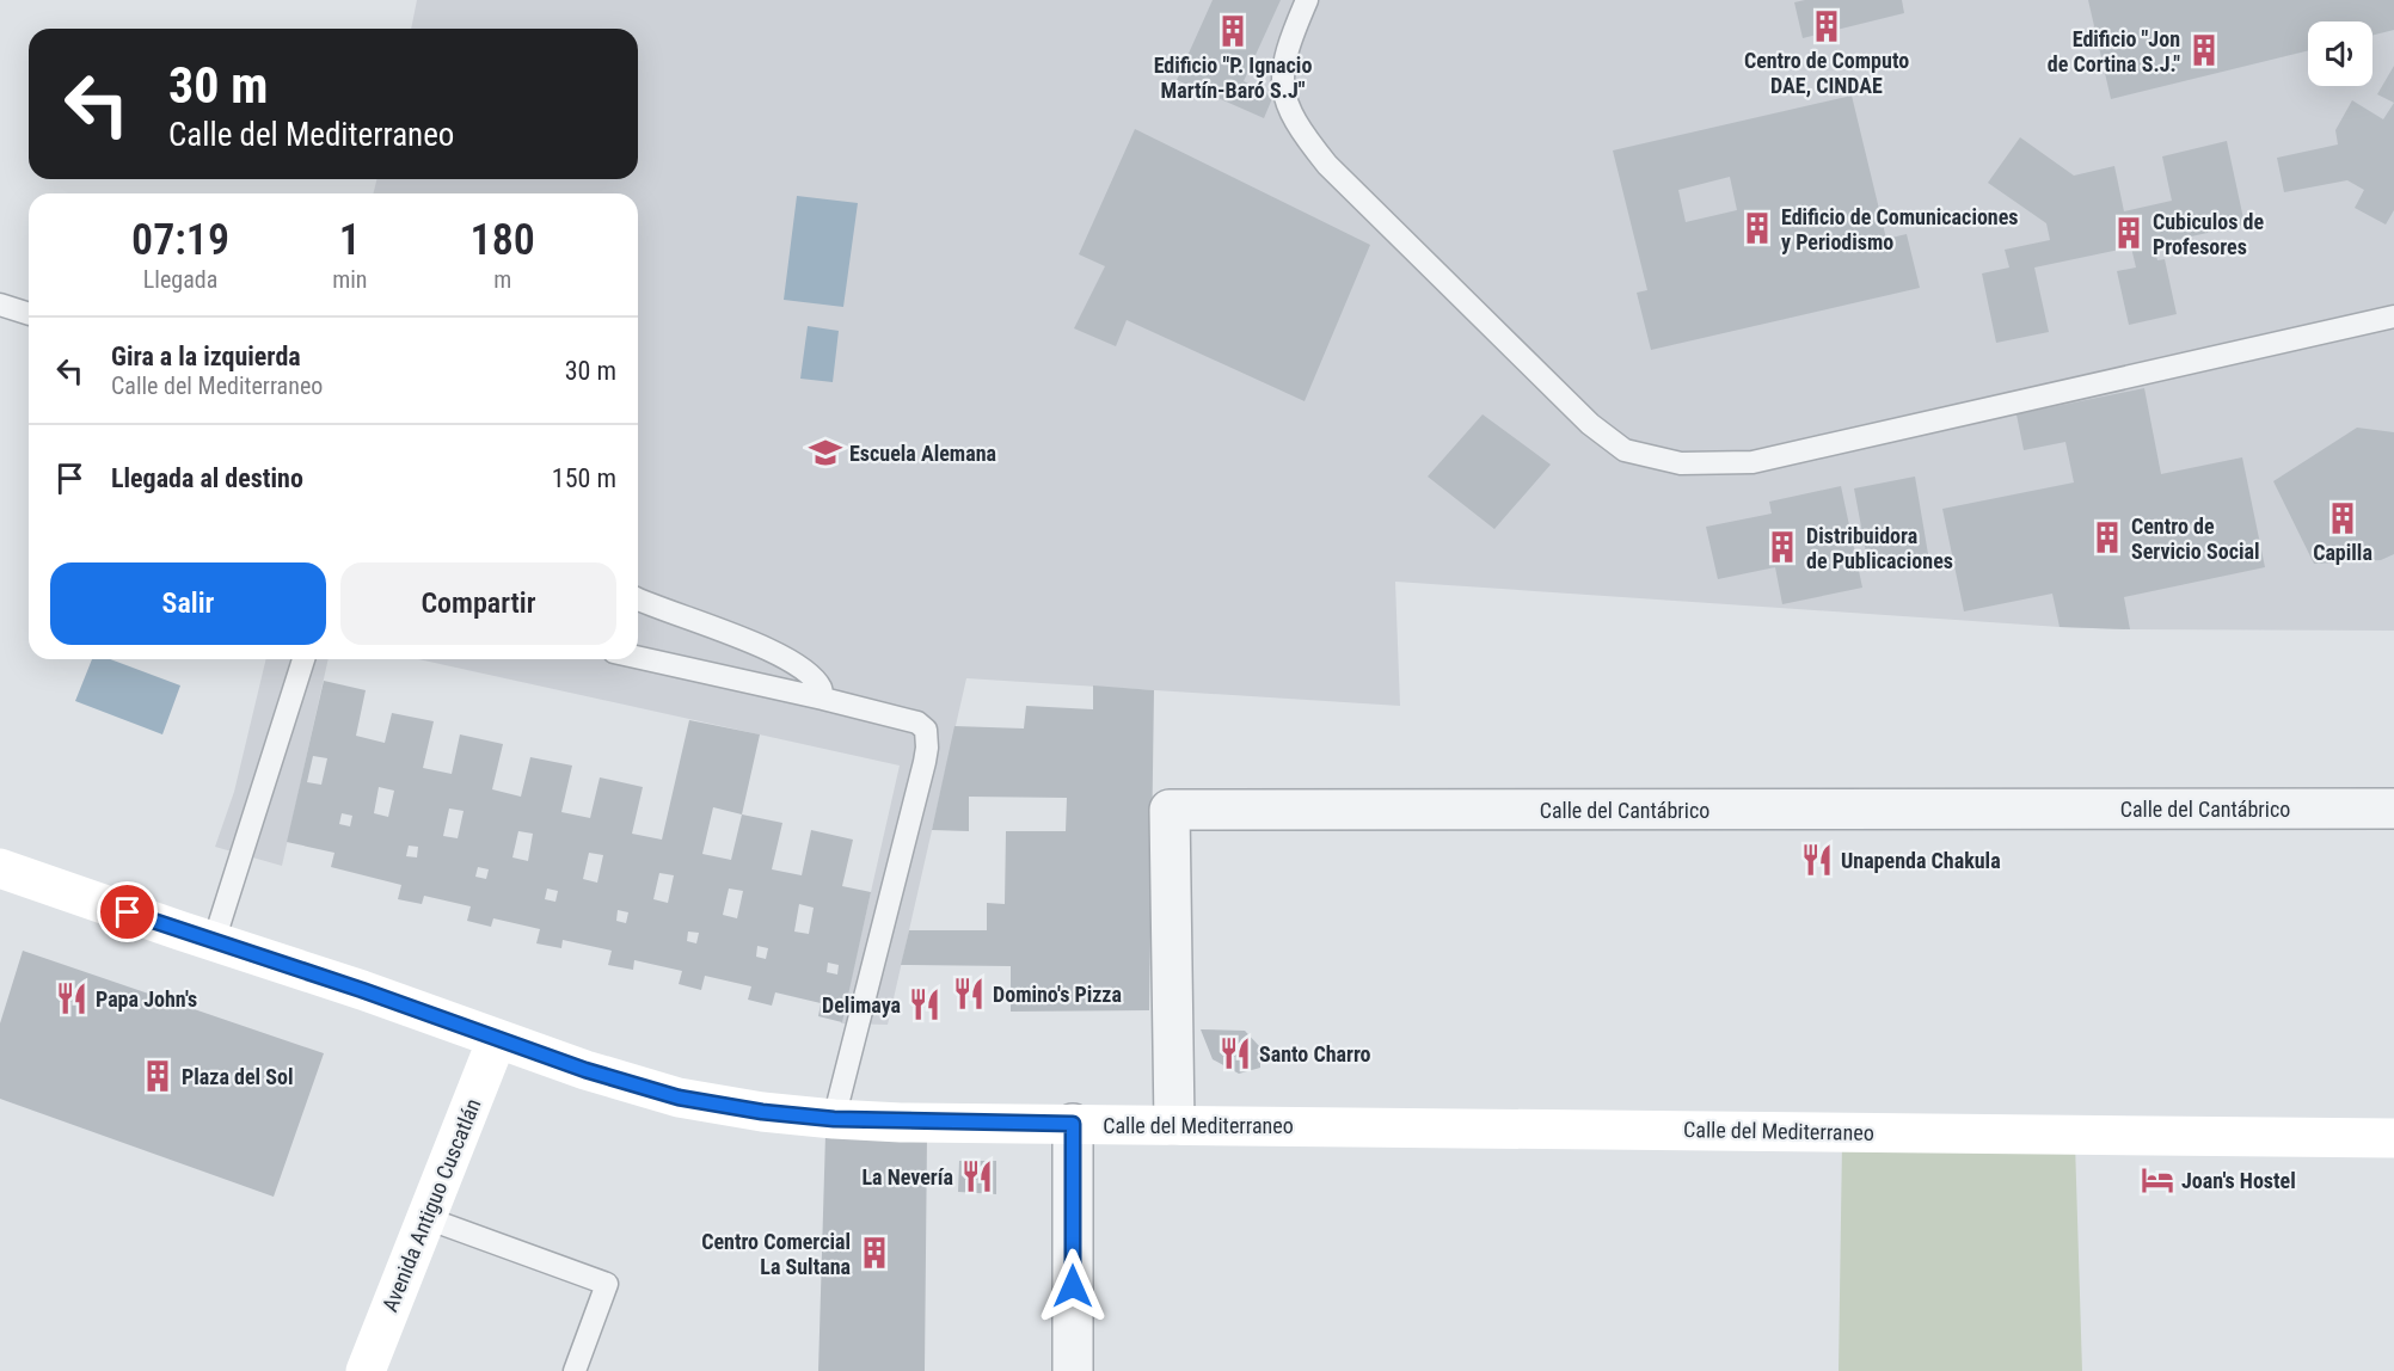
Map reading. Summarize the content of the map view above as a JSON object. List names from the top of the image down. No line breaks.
{"streets":{"street":["Calle del Cantábrico","Calle del Mediterraneo","Avenida Antiguo Cuscatlán"]},"crossings":[["Calle del Cantábrico","Calle del Mediterraneo"],["Calle del Mediterraneo","Avenida Antiguo Cuscatlán"]],"places":{"building":["Centro de Computo DAE, CINDAE","Edificio \"P. Ignacio Martín-Baró S.J\"","Edificio \"Jon de Cortina S.J.\"","Edificio de Comunicaciones y Periodismo","Cubiculos de Profesores","Capilla","Centro de Servicio Social","Distribuidora de Publicaciones","Plaza del Sol","Centro Comercial La Sultana"],"school or university":["Escuela Alemana"],"restaurant":["Unapenda Chakula","Domino's Pizza","Papa John's","Delimaya","Santo Charro","La Nevería"],"hotel":["Joan's Hostel"]},"page":{"turn":["30 m","Calle del Mediterraneo"],"eta":["07:19","Llegada","1","min","180","m"],"list":[{"name":"Gira a la izquierda","note":"Calle del Mediterraneo","value":"30 m"},{"name":"Llegada al destino","value":"150 m"}],"buttons":["Salir","Compartir"]}}
